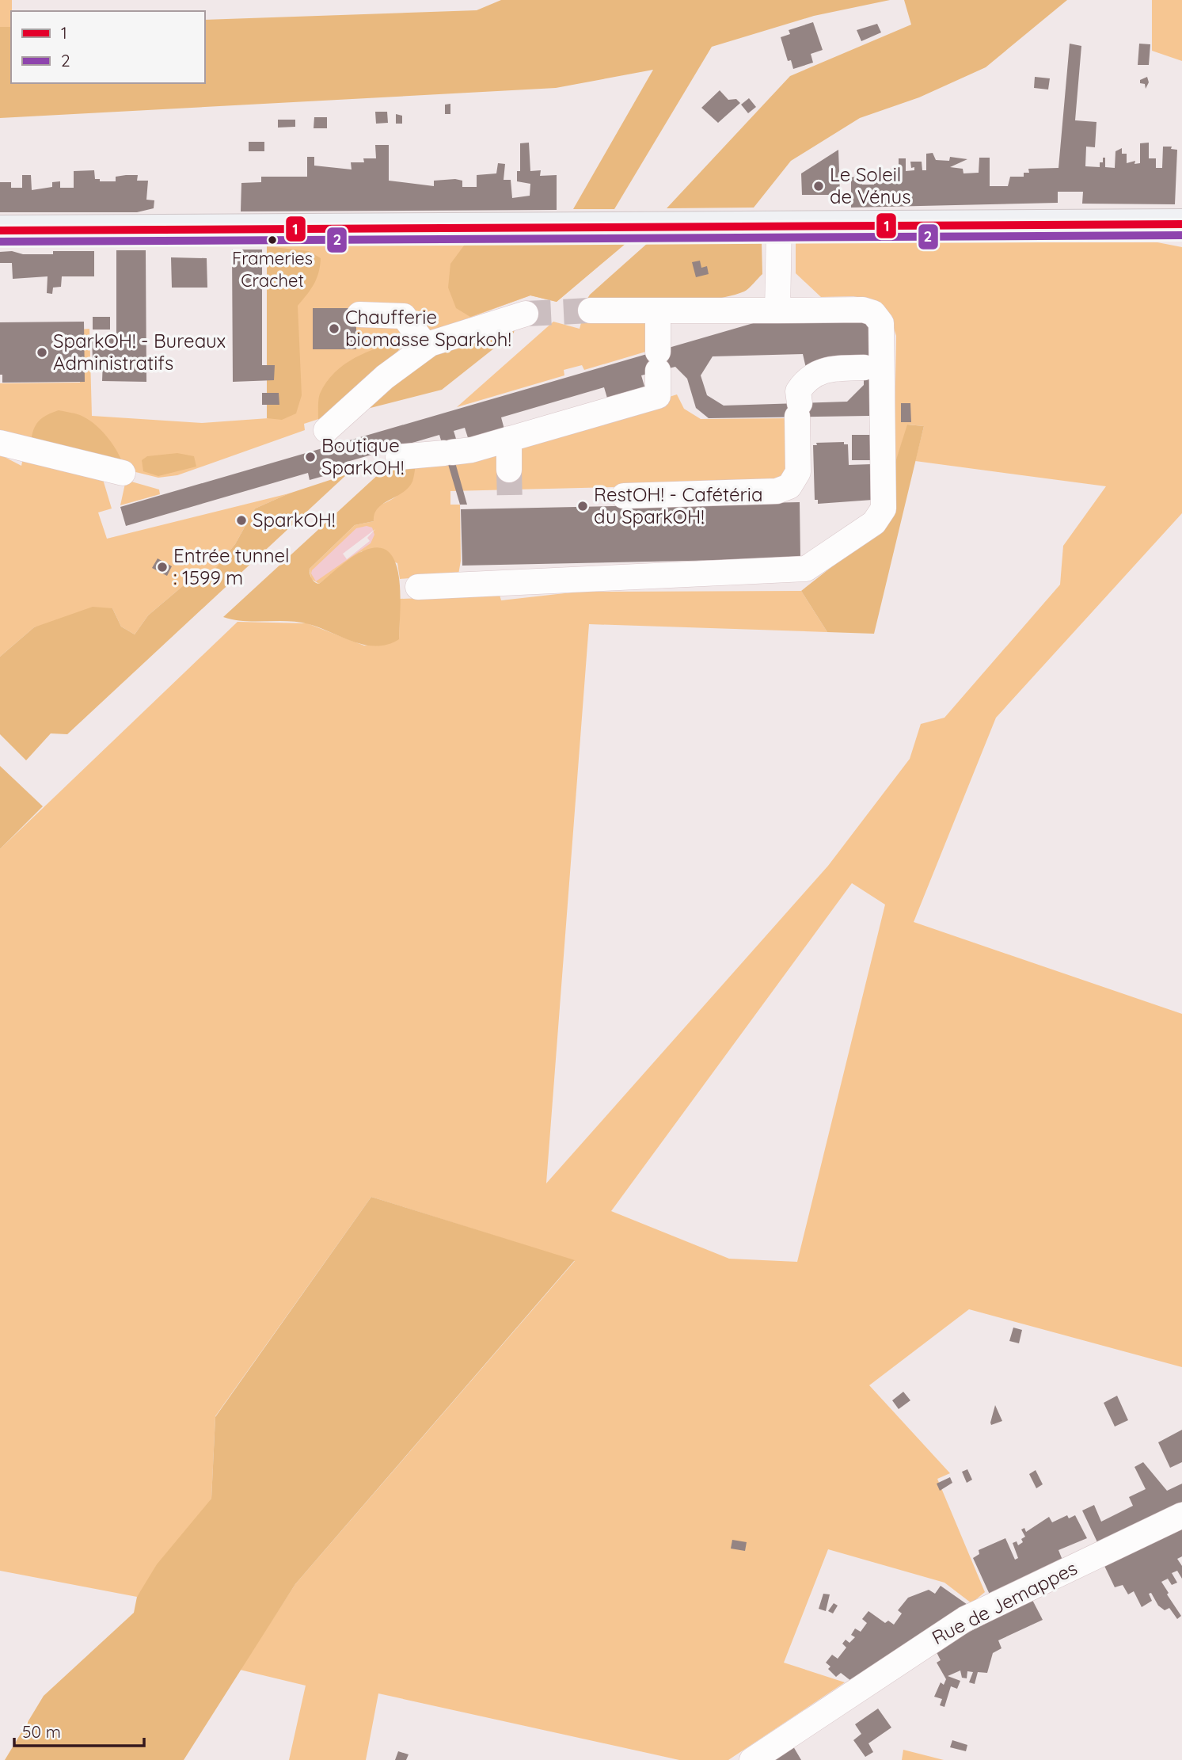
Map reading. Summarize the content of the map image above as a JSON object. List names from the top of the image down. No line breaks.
{"streets":{"street":["Rue de Jemappes"]},"places":["Le Soleil de Vénus","Frameries Crachet","Chaufferie biomasse Sparkoh!","SparkOH! - Bureaux Administratifs","Boutique SparkOH!","RestOH! - Cafétéria du SparkOH!","SparkOH!","Entrée tunnel : 1599 m"],"lines":["transit line 1","transit line 2"],"legend":["1","2"],"scale_bar":"50 m"}
